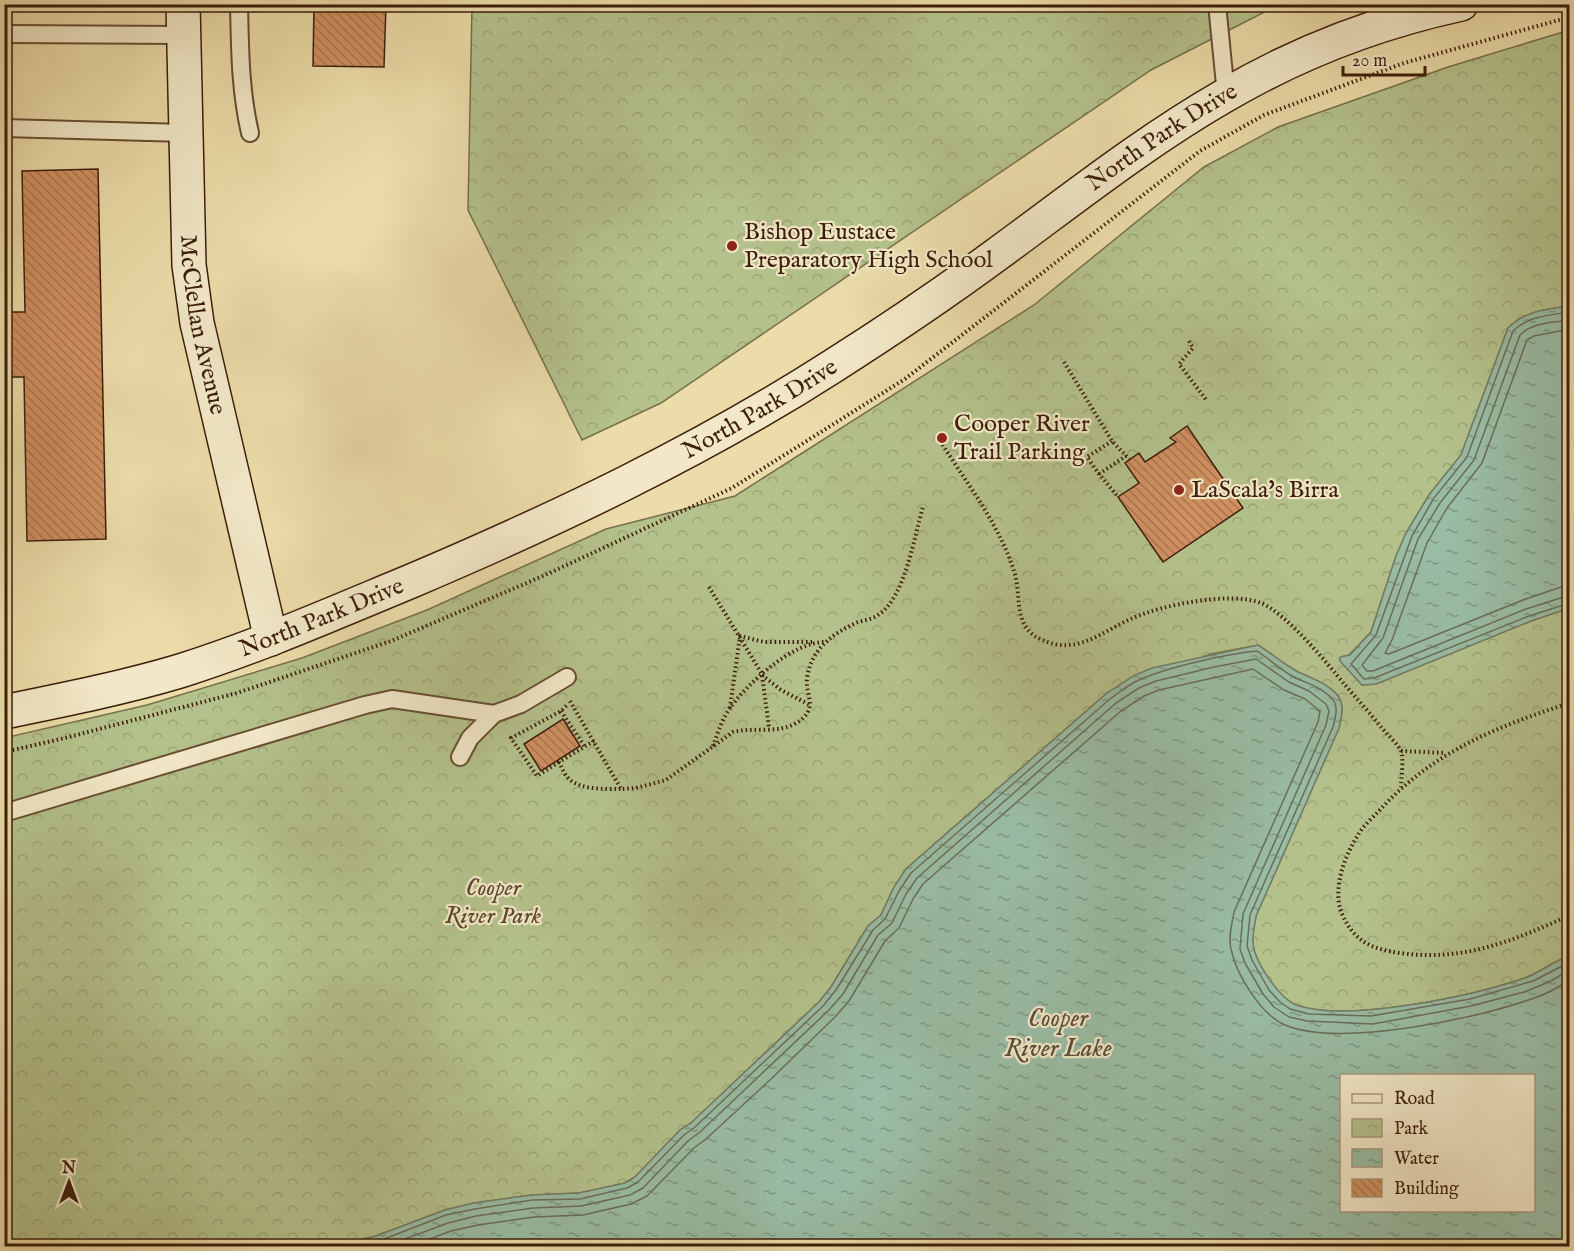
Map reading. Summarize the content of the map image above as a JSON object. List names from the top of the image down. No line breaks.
{"streets":{"street":["North Park Drive","McClellan Avenue"]},"crossings":[["North Park Drive","McClellan Avenue"]],"water":["Cooper River Lake"],"parks":["Cooper River Park"],"places":["Bishop Eustace Preparatory High School","Cooper River Trail Parking","LaScala's Birra"],"legend":["Road","Park","Water","Building"],"scale_bar":"20 m","north":"top"}
